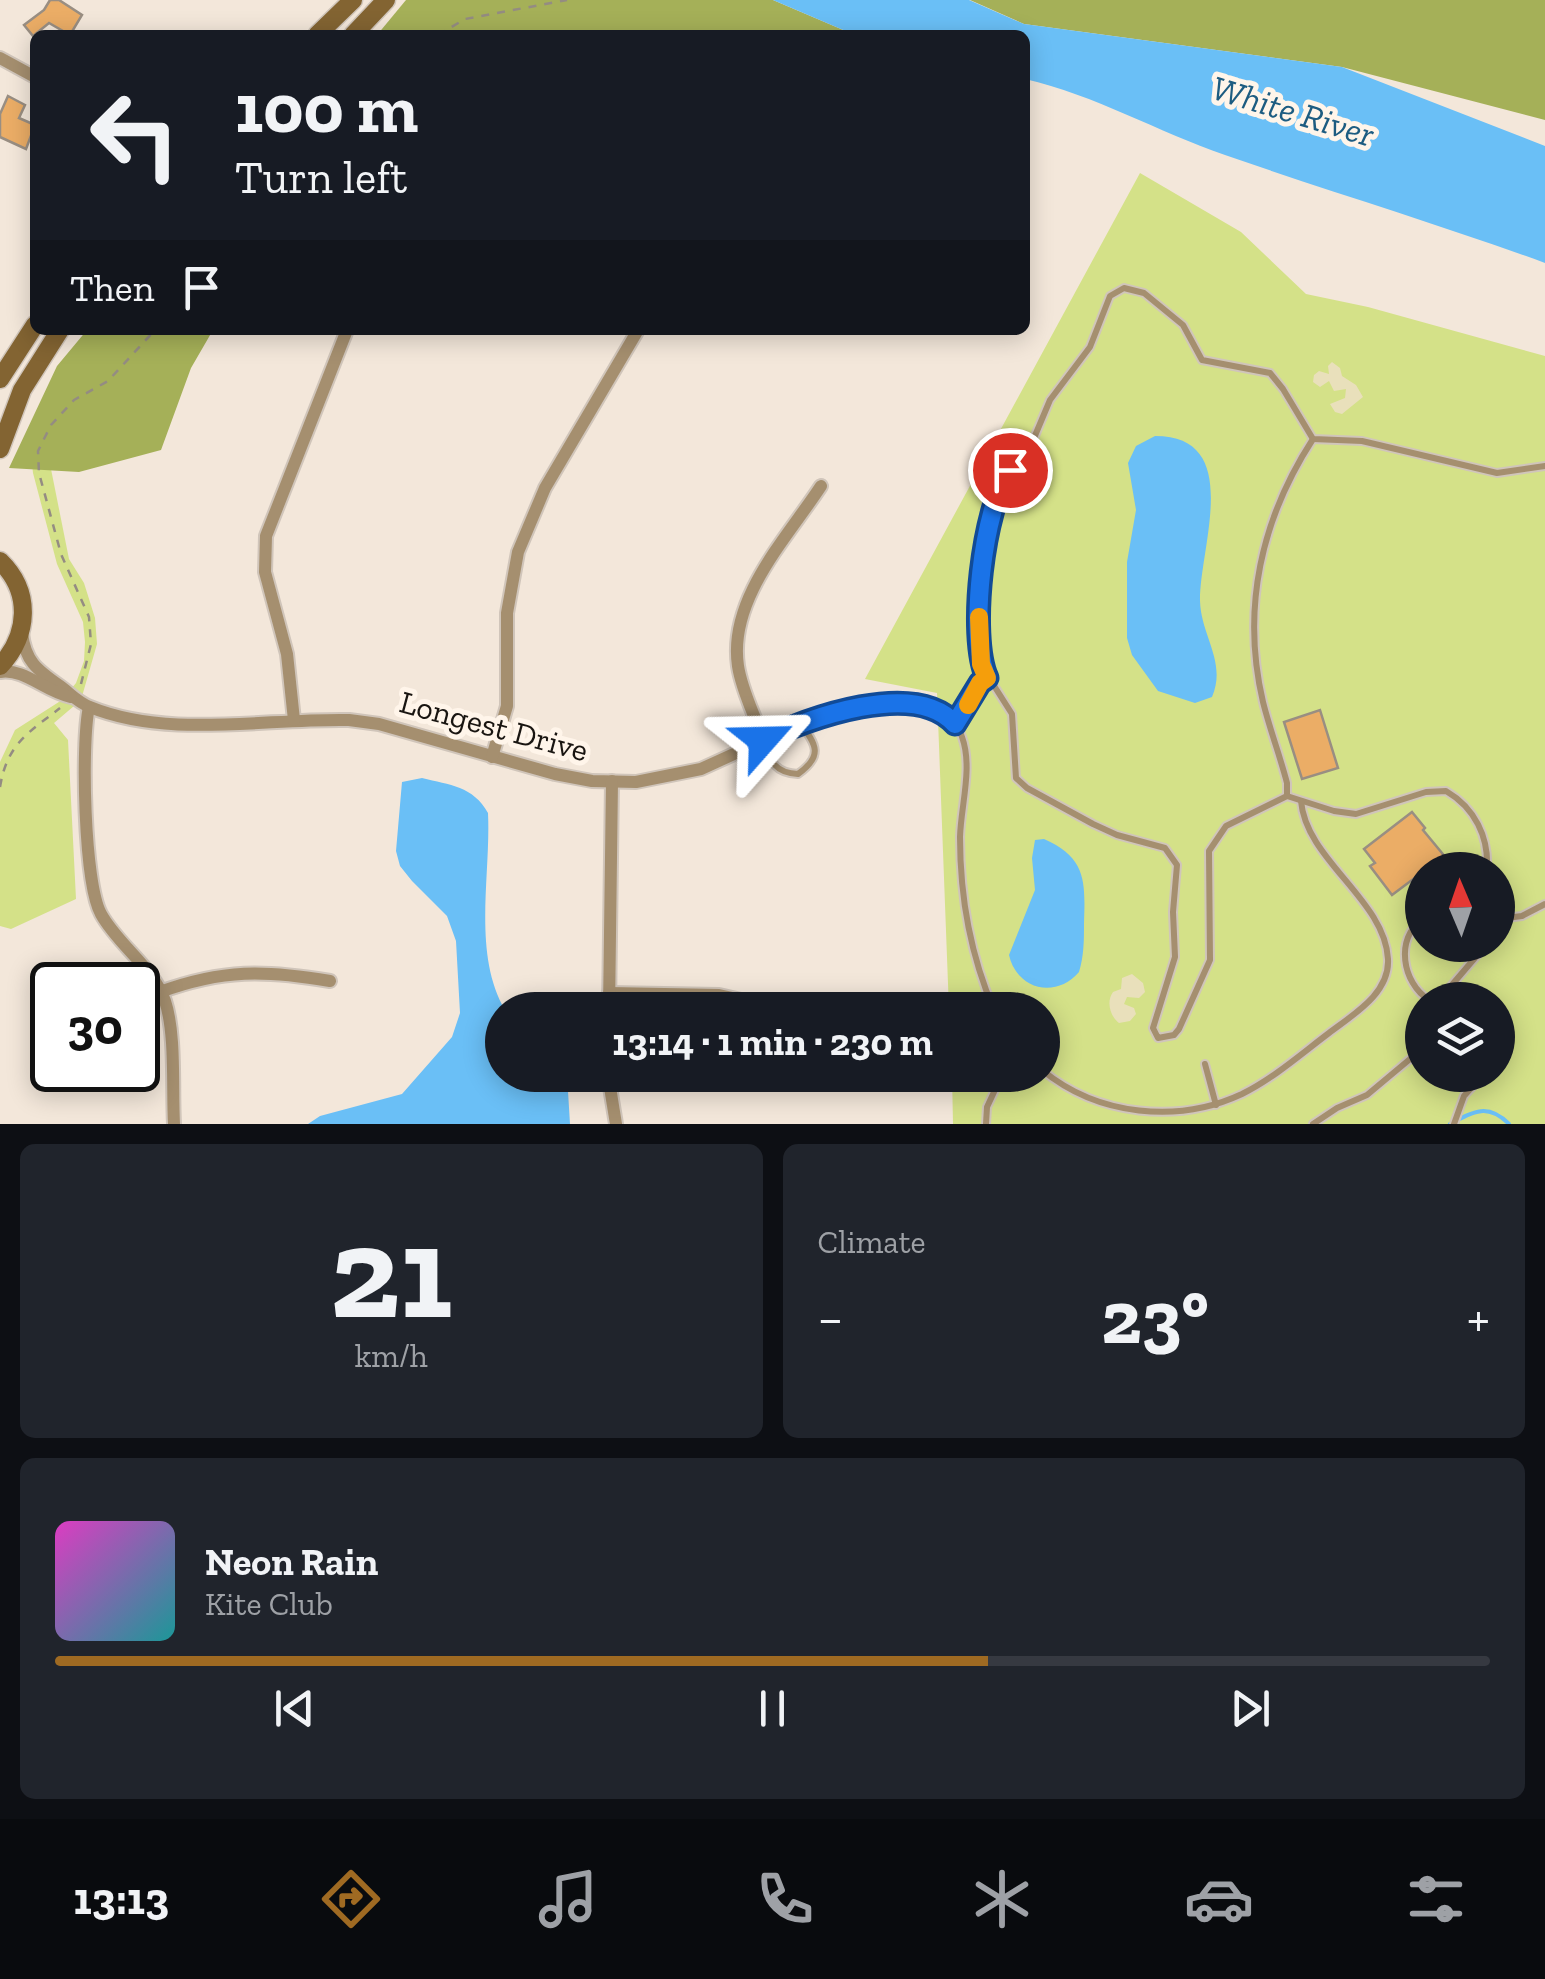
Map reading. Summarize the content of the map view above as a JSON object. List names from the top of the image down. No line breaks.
{"streets":{"street":["Longest Drive"]},"water":["White River"],"north":"top","page":{"turn":["100 m","Turn left"],"then":"Then","limit":"30","trip":"13:14 · 1 min · 230 m","tile":[["21","km/h"],"Climate"],"heat":["−","23°","+"],"song":["Neon Rain","Kite Club"],"tabs":"13:13"}}
